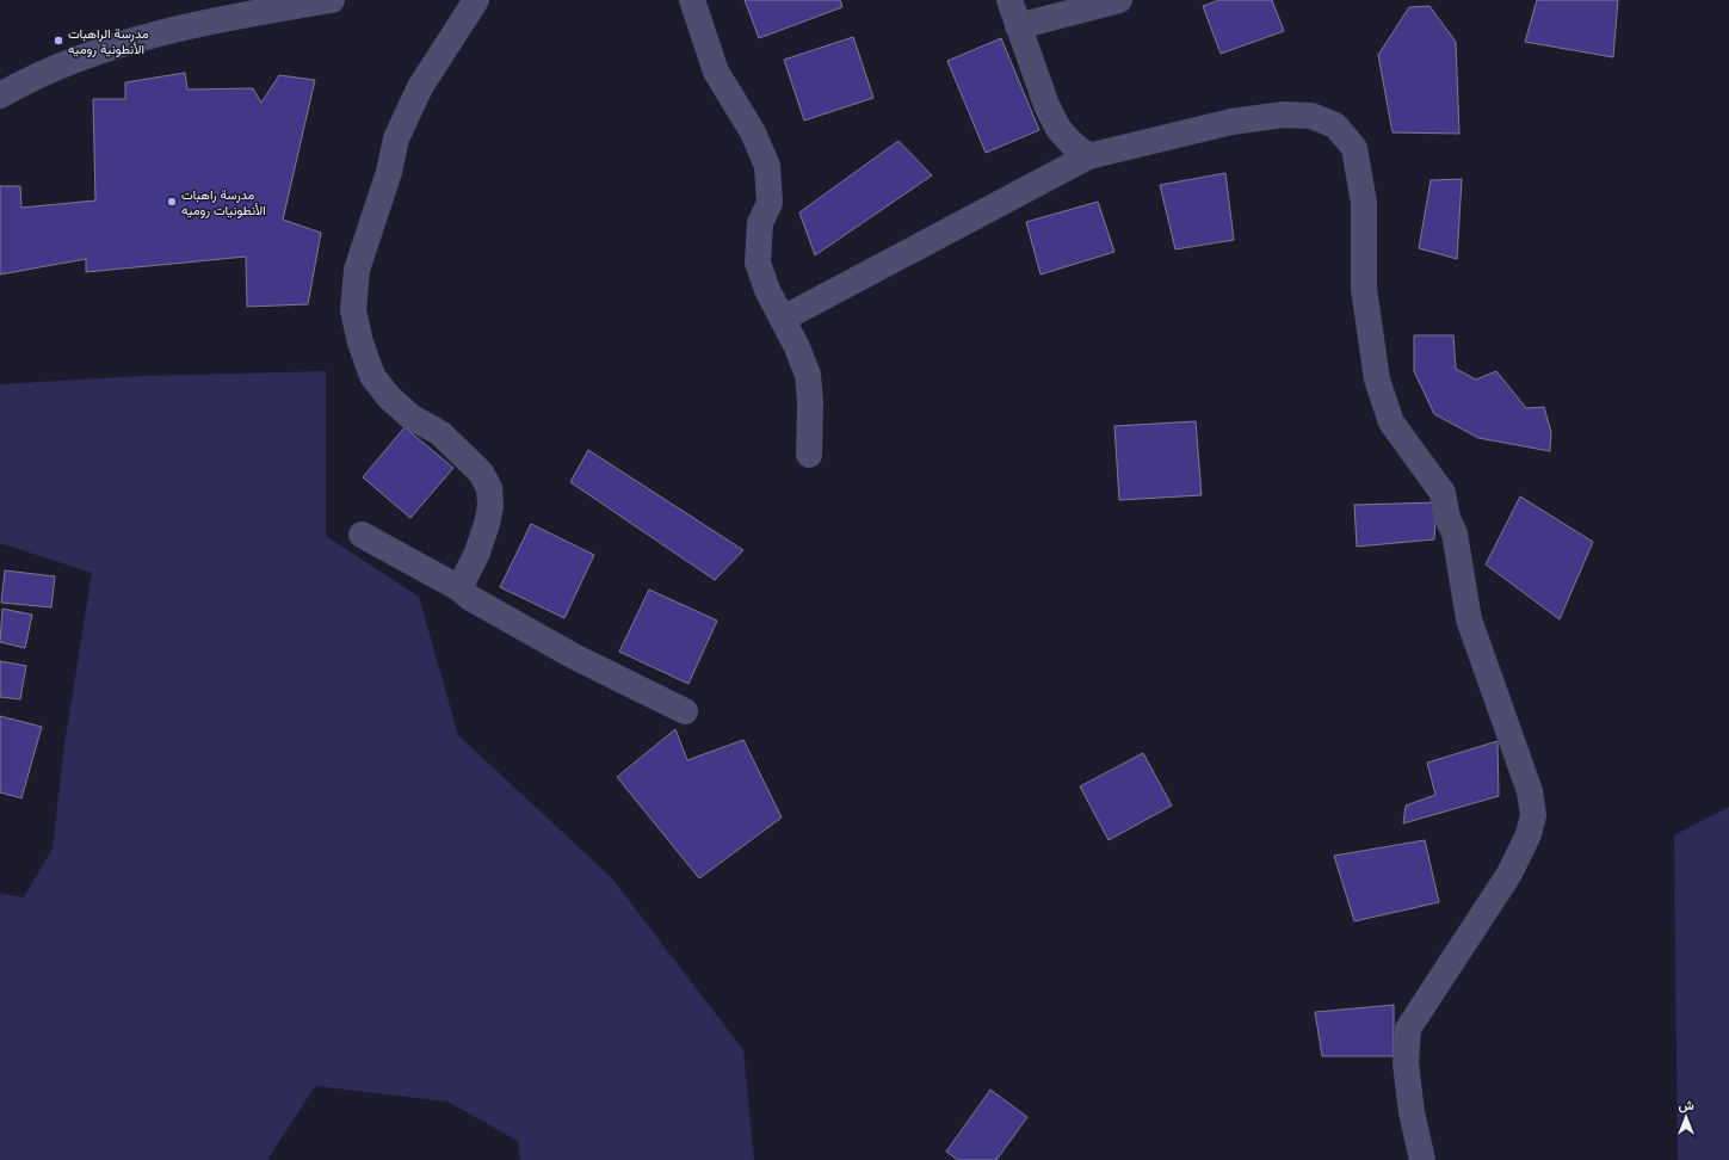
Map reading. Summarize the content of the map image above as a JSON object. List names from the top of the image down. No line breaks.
{"places":["مدرسة الراهبات الأنطونية روميه","مدرسة راهبات الأنطونيات روميه"],"north":"top"}
